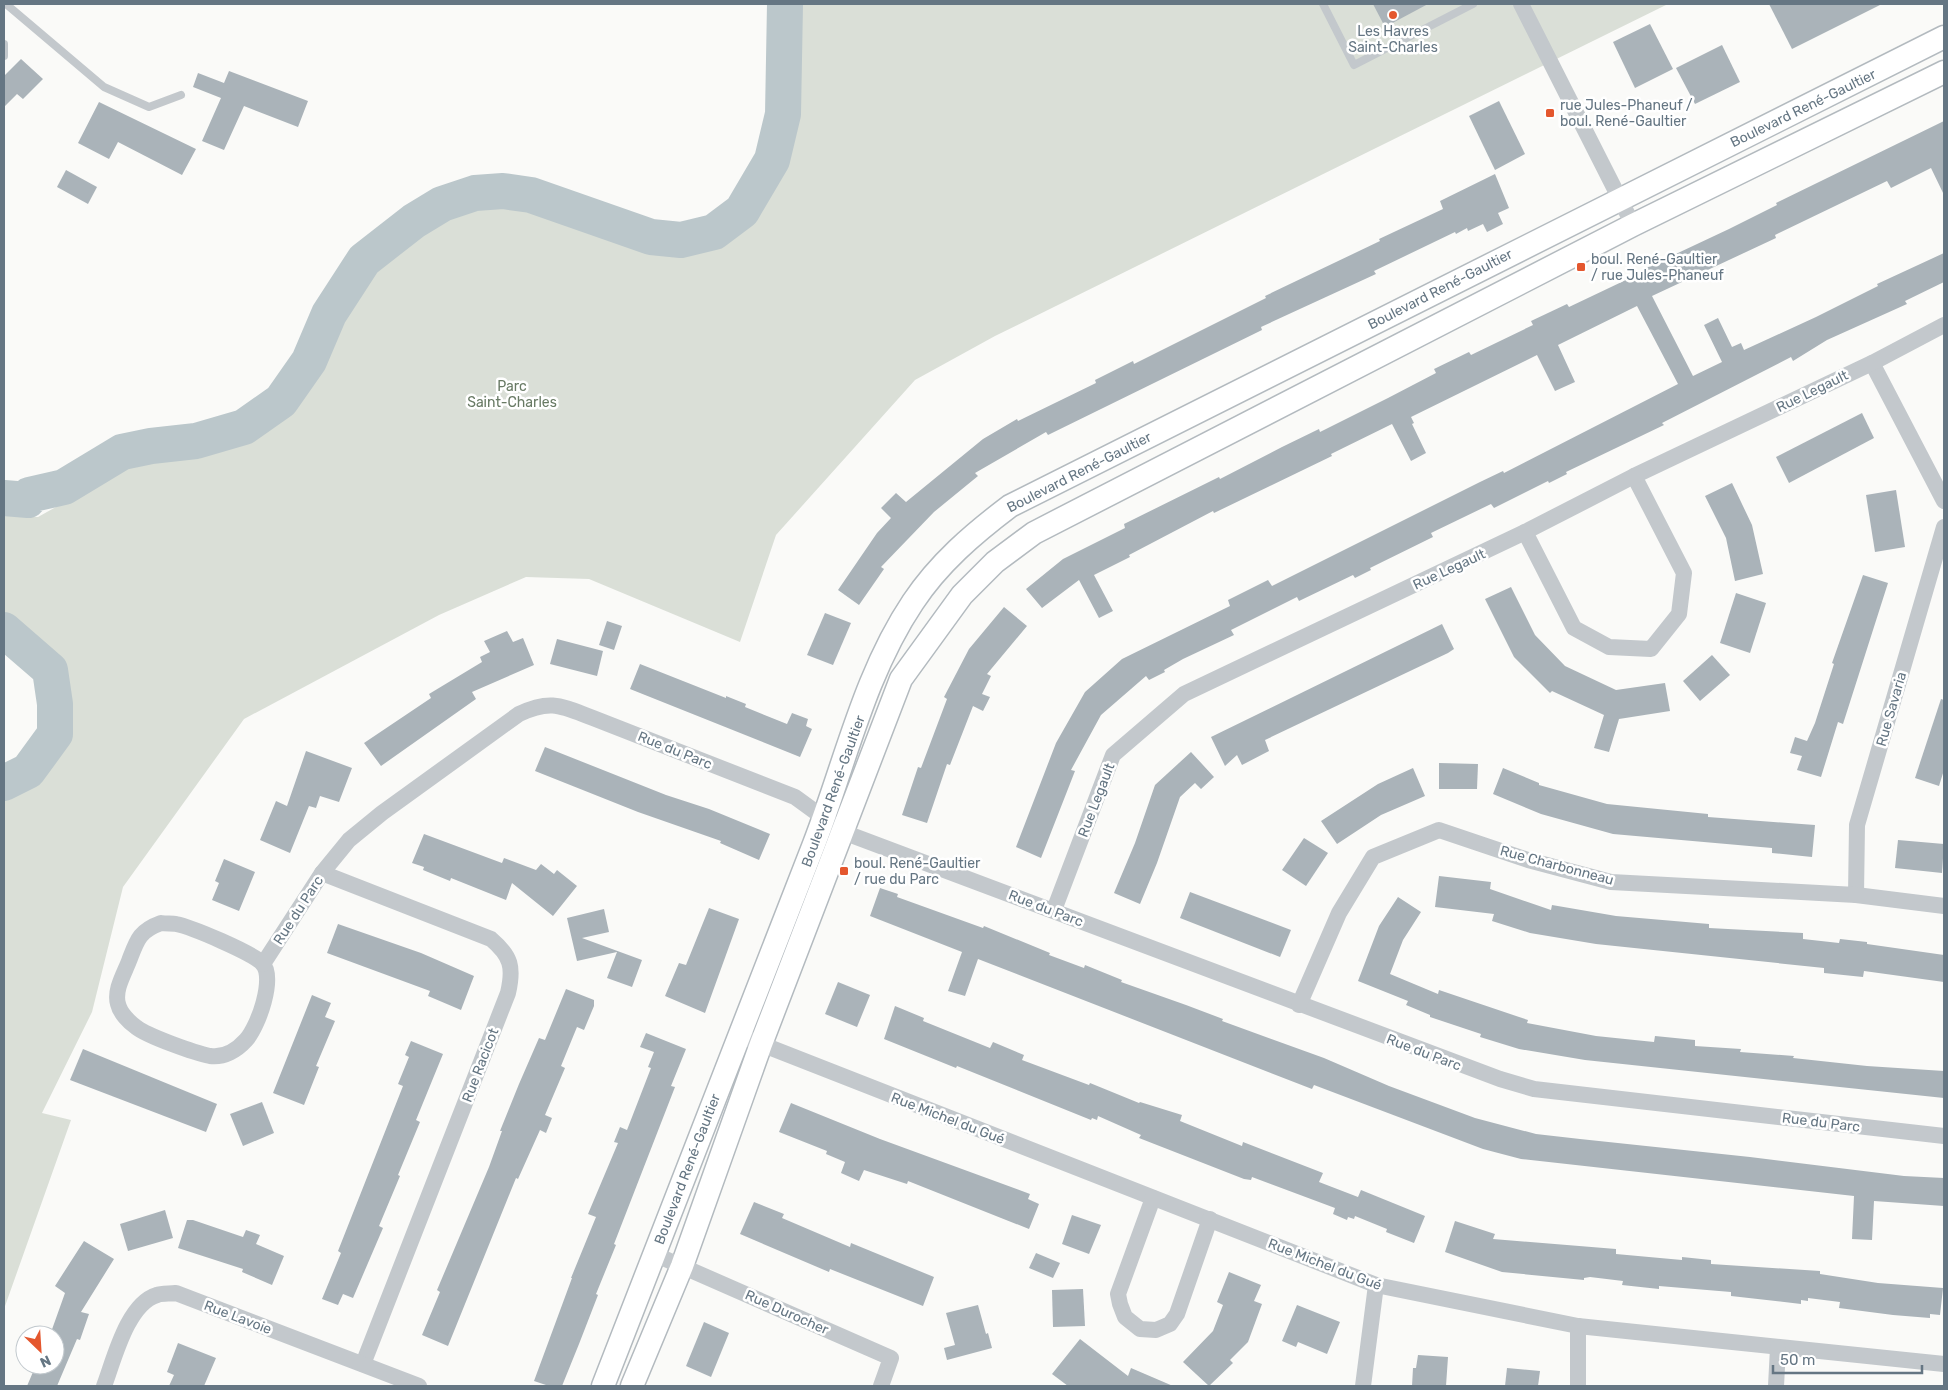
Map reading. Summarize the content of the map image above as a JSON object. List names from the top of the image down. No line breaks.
{"streets":{"street":["Boulevard René-Gaultier","Rue Legault","Rue Savaria","Rue du Parc","Rue Charbonneau","Rue Racicot","Rue Michel du Gué","Rue Durocher","Rue Lavoie"]},"crossings":[["Boulevard René-Gaultier","Rue du Parc"],["Boulevard René-Gaultier","Rue Michel du Gué"],["Boulevard René-Gaultier","Rue Durocher"],["Rue Legault","Rue du Parc"],["Rue Savaria","Rue Charbonneau"],["Rue du Parc","Rue Charbonneau"],["Rue du Parc","Rue Racicot"],["Rue Racicot","Rue Lavoie"]],"parks":["Parc Saint-Charles"],"places":{"other":["Les Havres Saint-Charles"],"transit":["rue Jules-Phaneuf / boul. René-Gaultier","boul. René-Gaultier / rue Jules-Phaneuf","boul. René-Gaultier / rue du Parc"]},"scale_bar":"50 m","north":"bottom right"}
